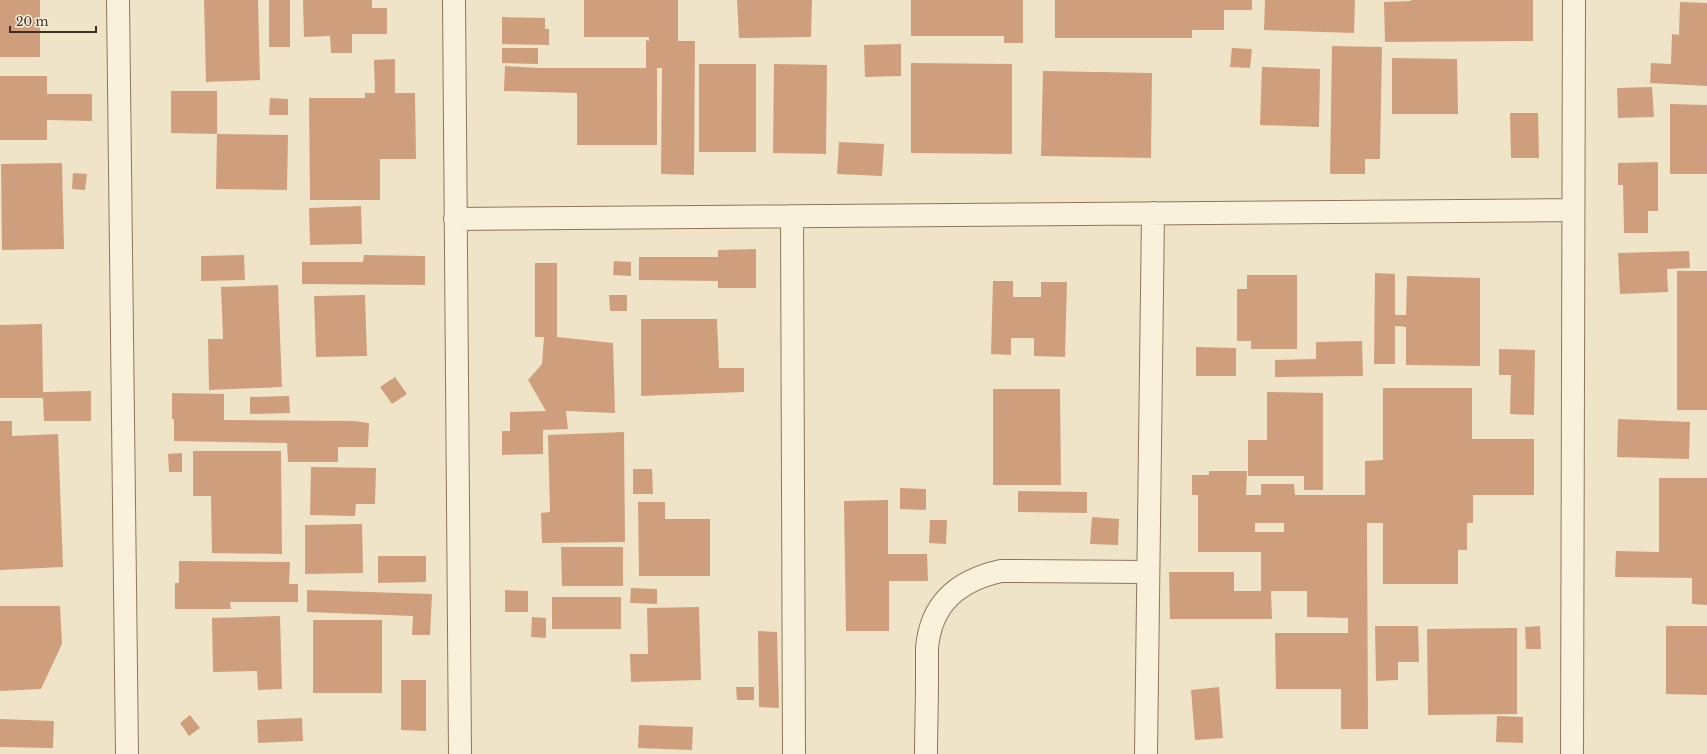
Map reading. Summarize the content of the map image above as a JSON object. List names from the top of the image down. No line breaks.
{"scale_bar":"20 m"}
